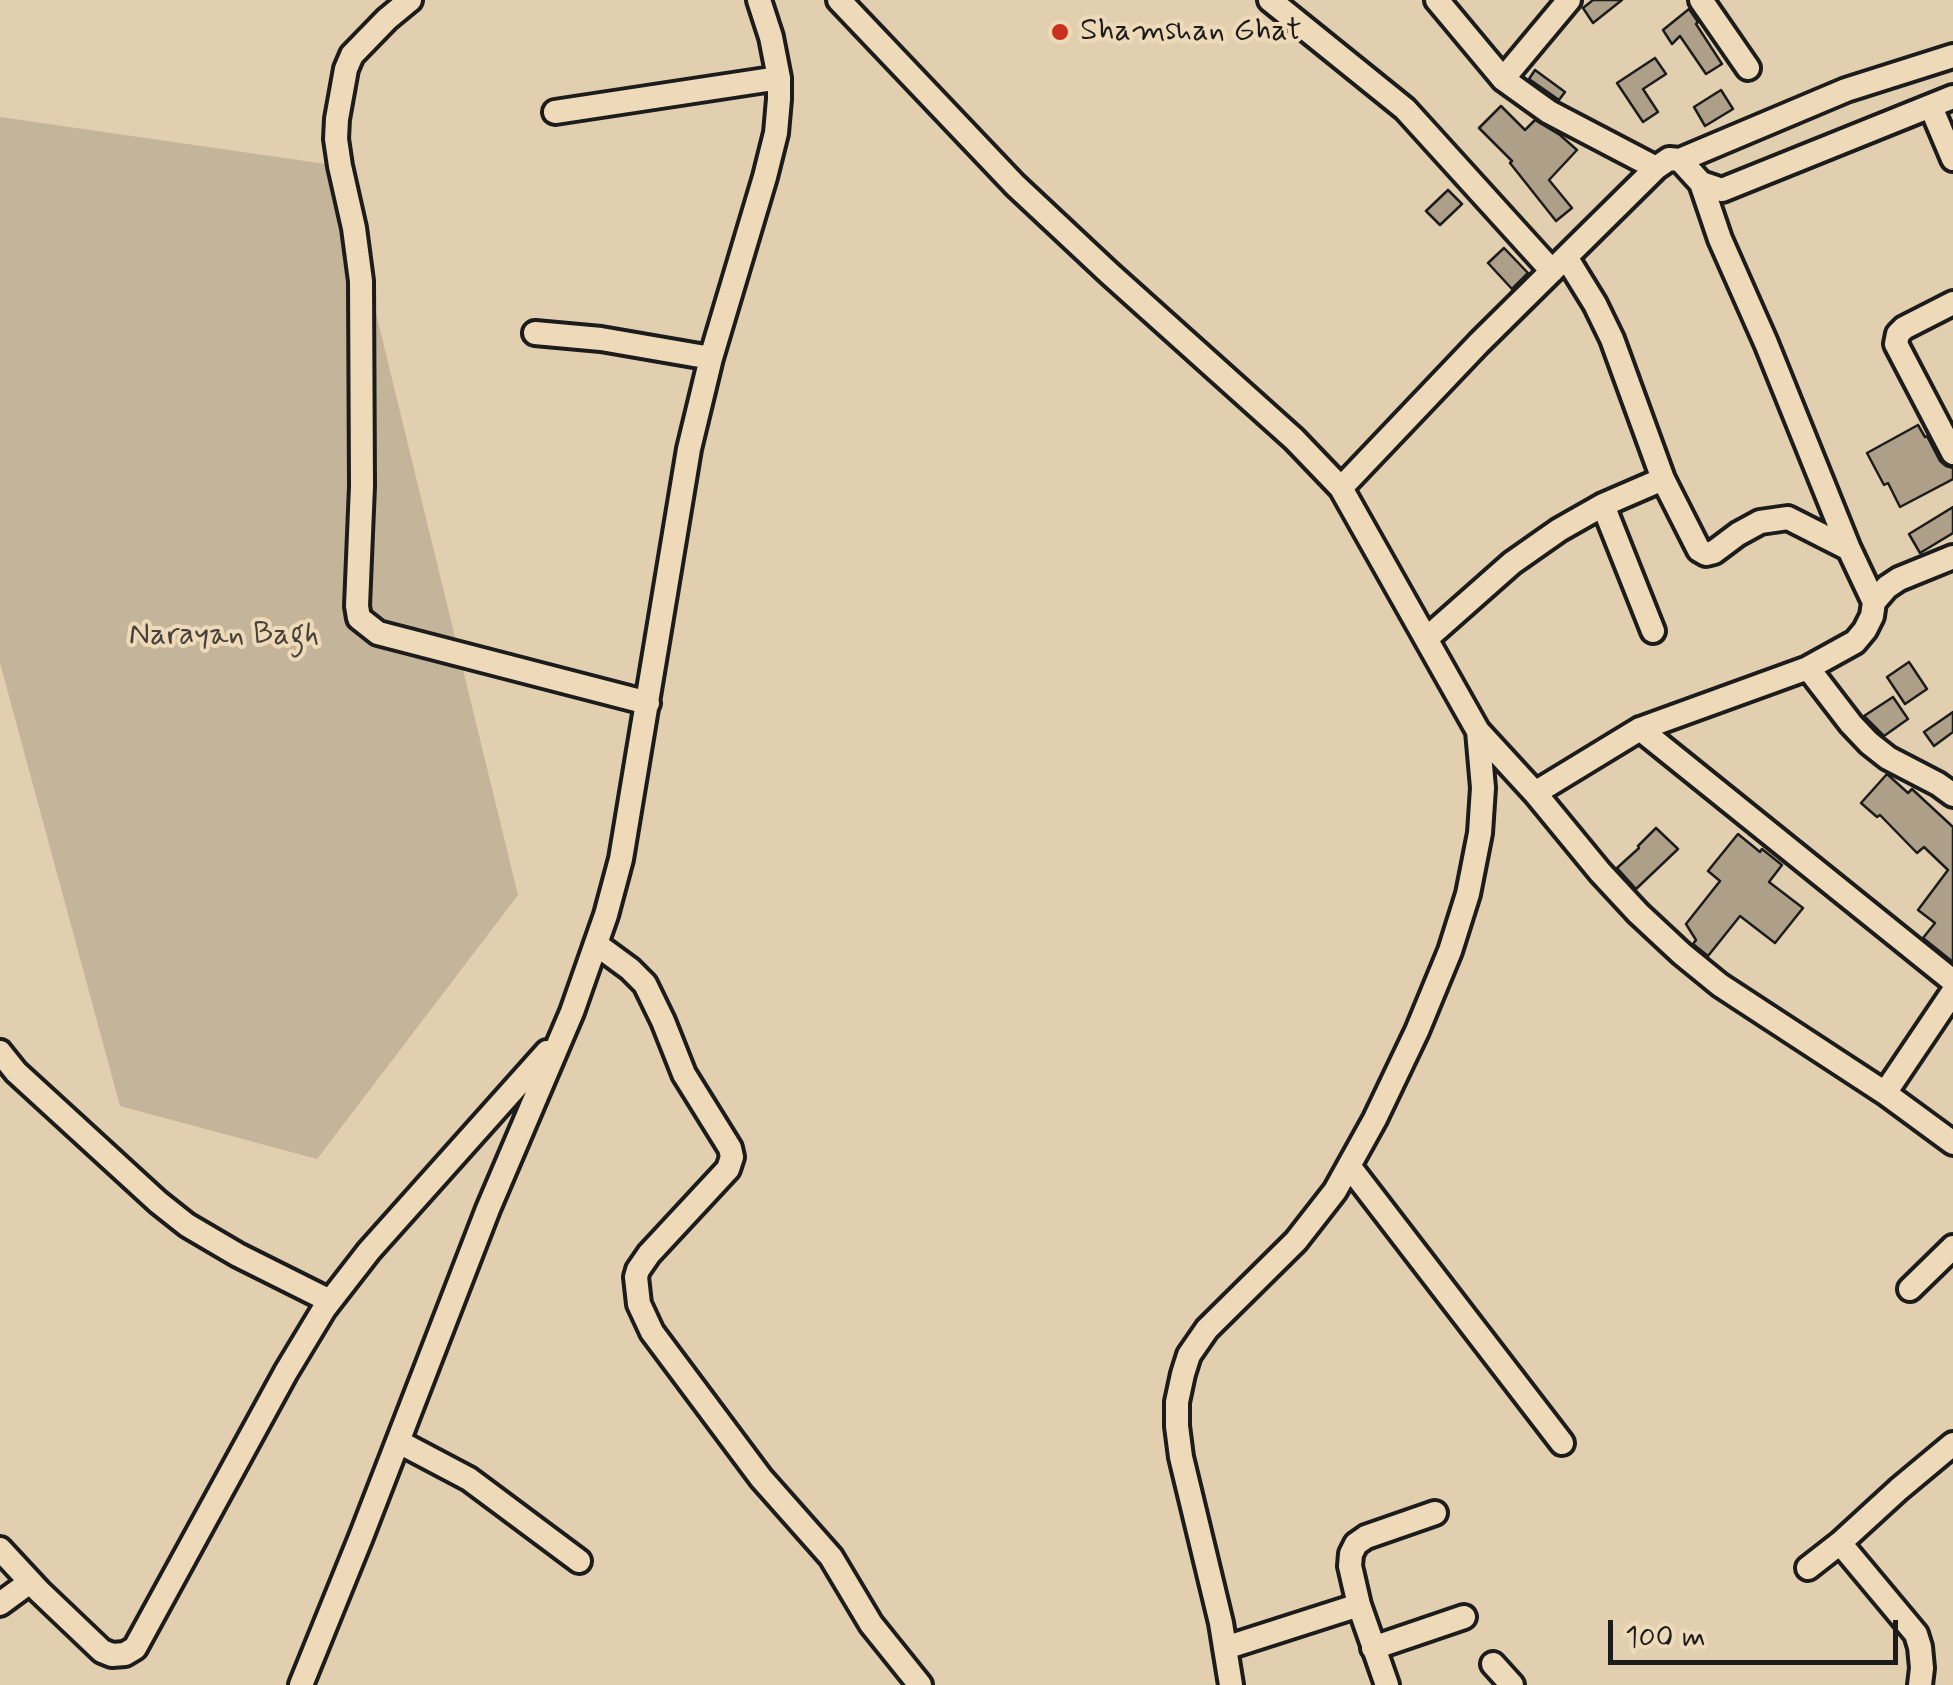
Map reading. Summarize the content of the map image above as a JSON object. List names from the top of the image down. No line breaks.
{"parks":["Narayan Bagh"],"places":["Shamshan Ghat"],"scale_bar":"100 m"}
